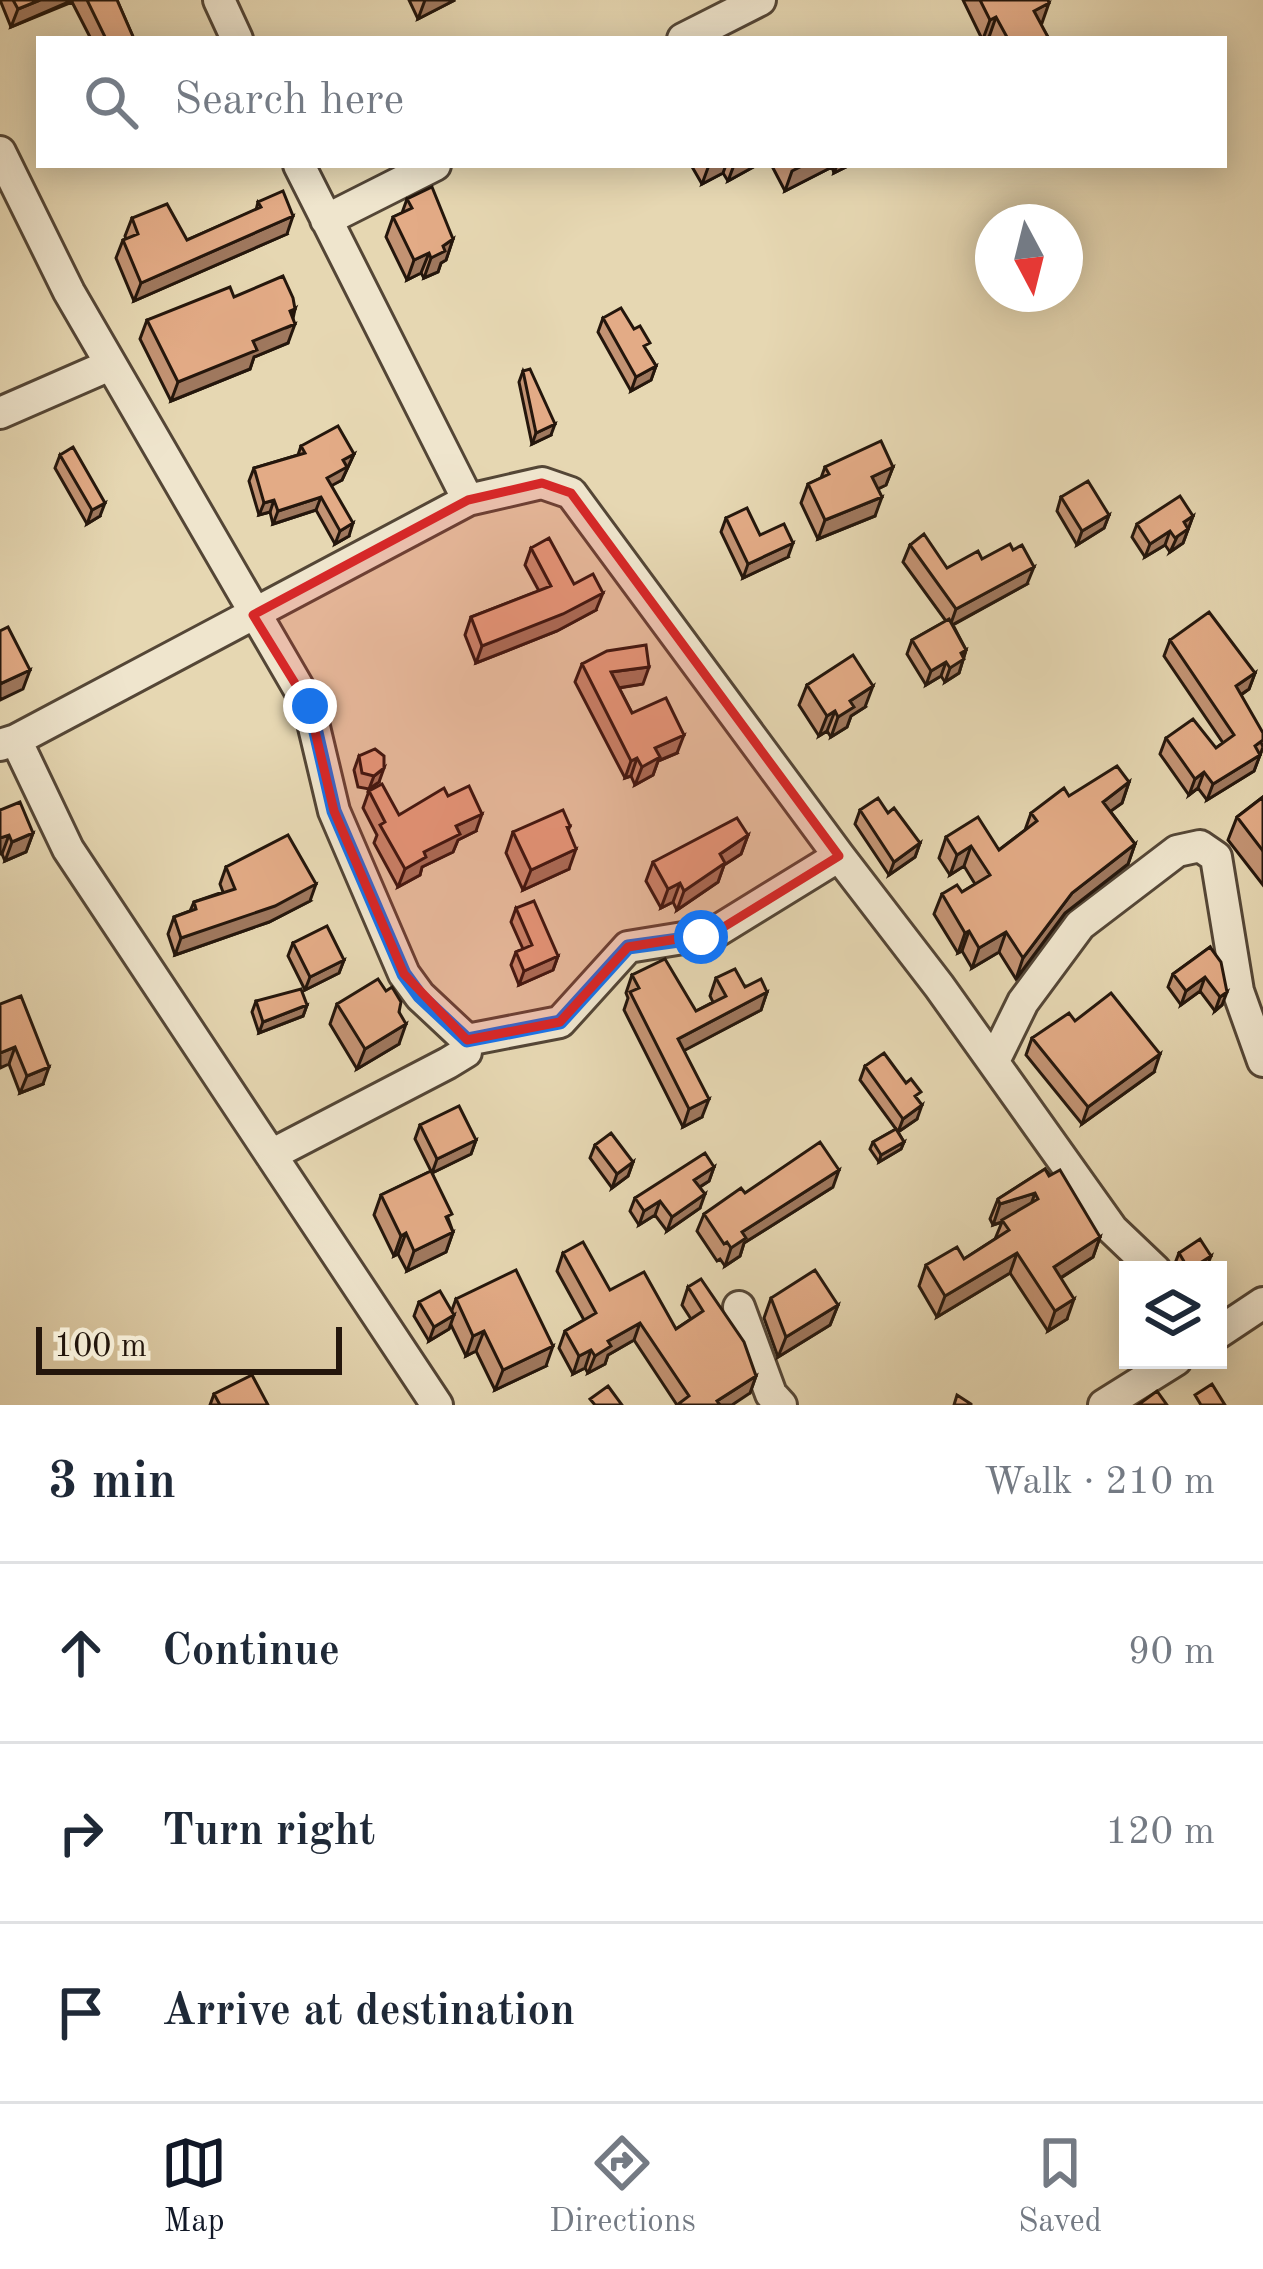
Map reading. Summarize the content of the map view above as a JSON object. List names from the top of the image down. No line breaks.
{"scale_bar":"100 m","north":"bottom","page":{"search":"Search here","scale":"100 m","heading":["3 min","Walk · 210 m"],"list":[["Continue","90 m"],["Turn right","120 m"],"Arrive at destination"],"nav":["Map","Directions","Saved"]}}
